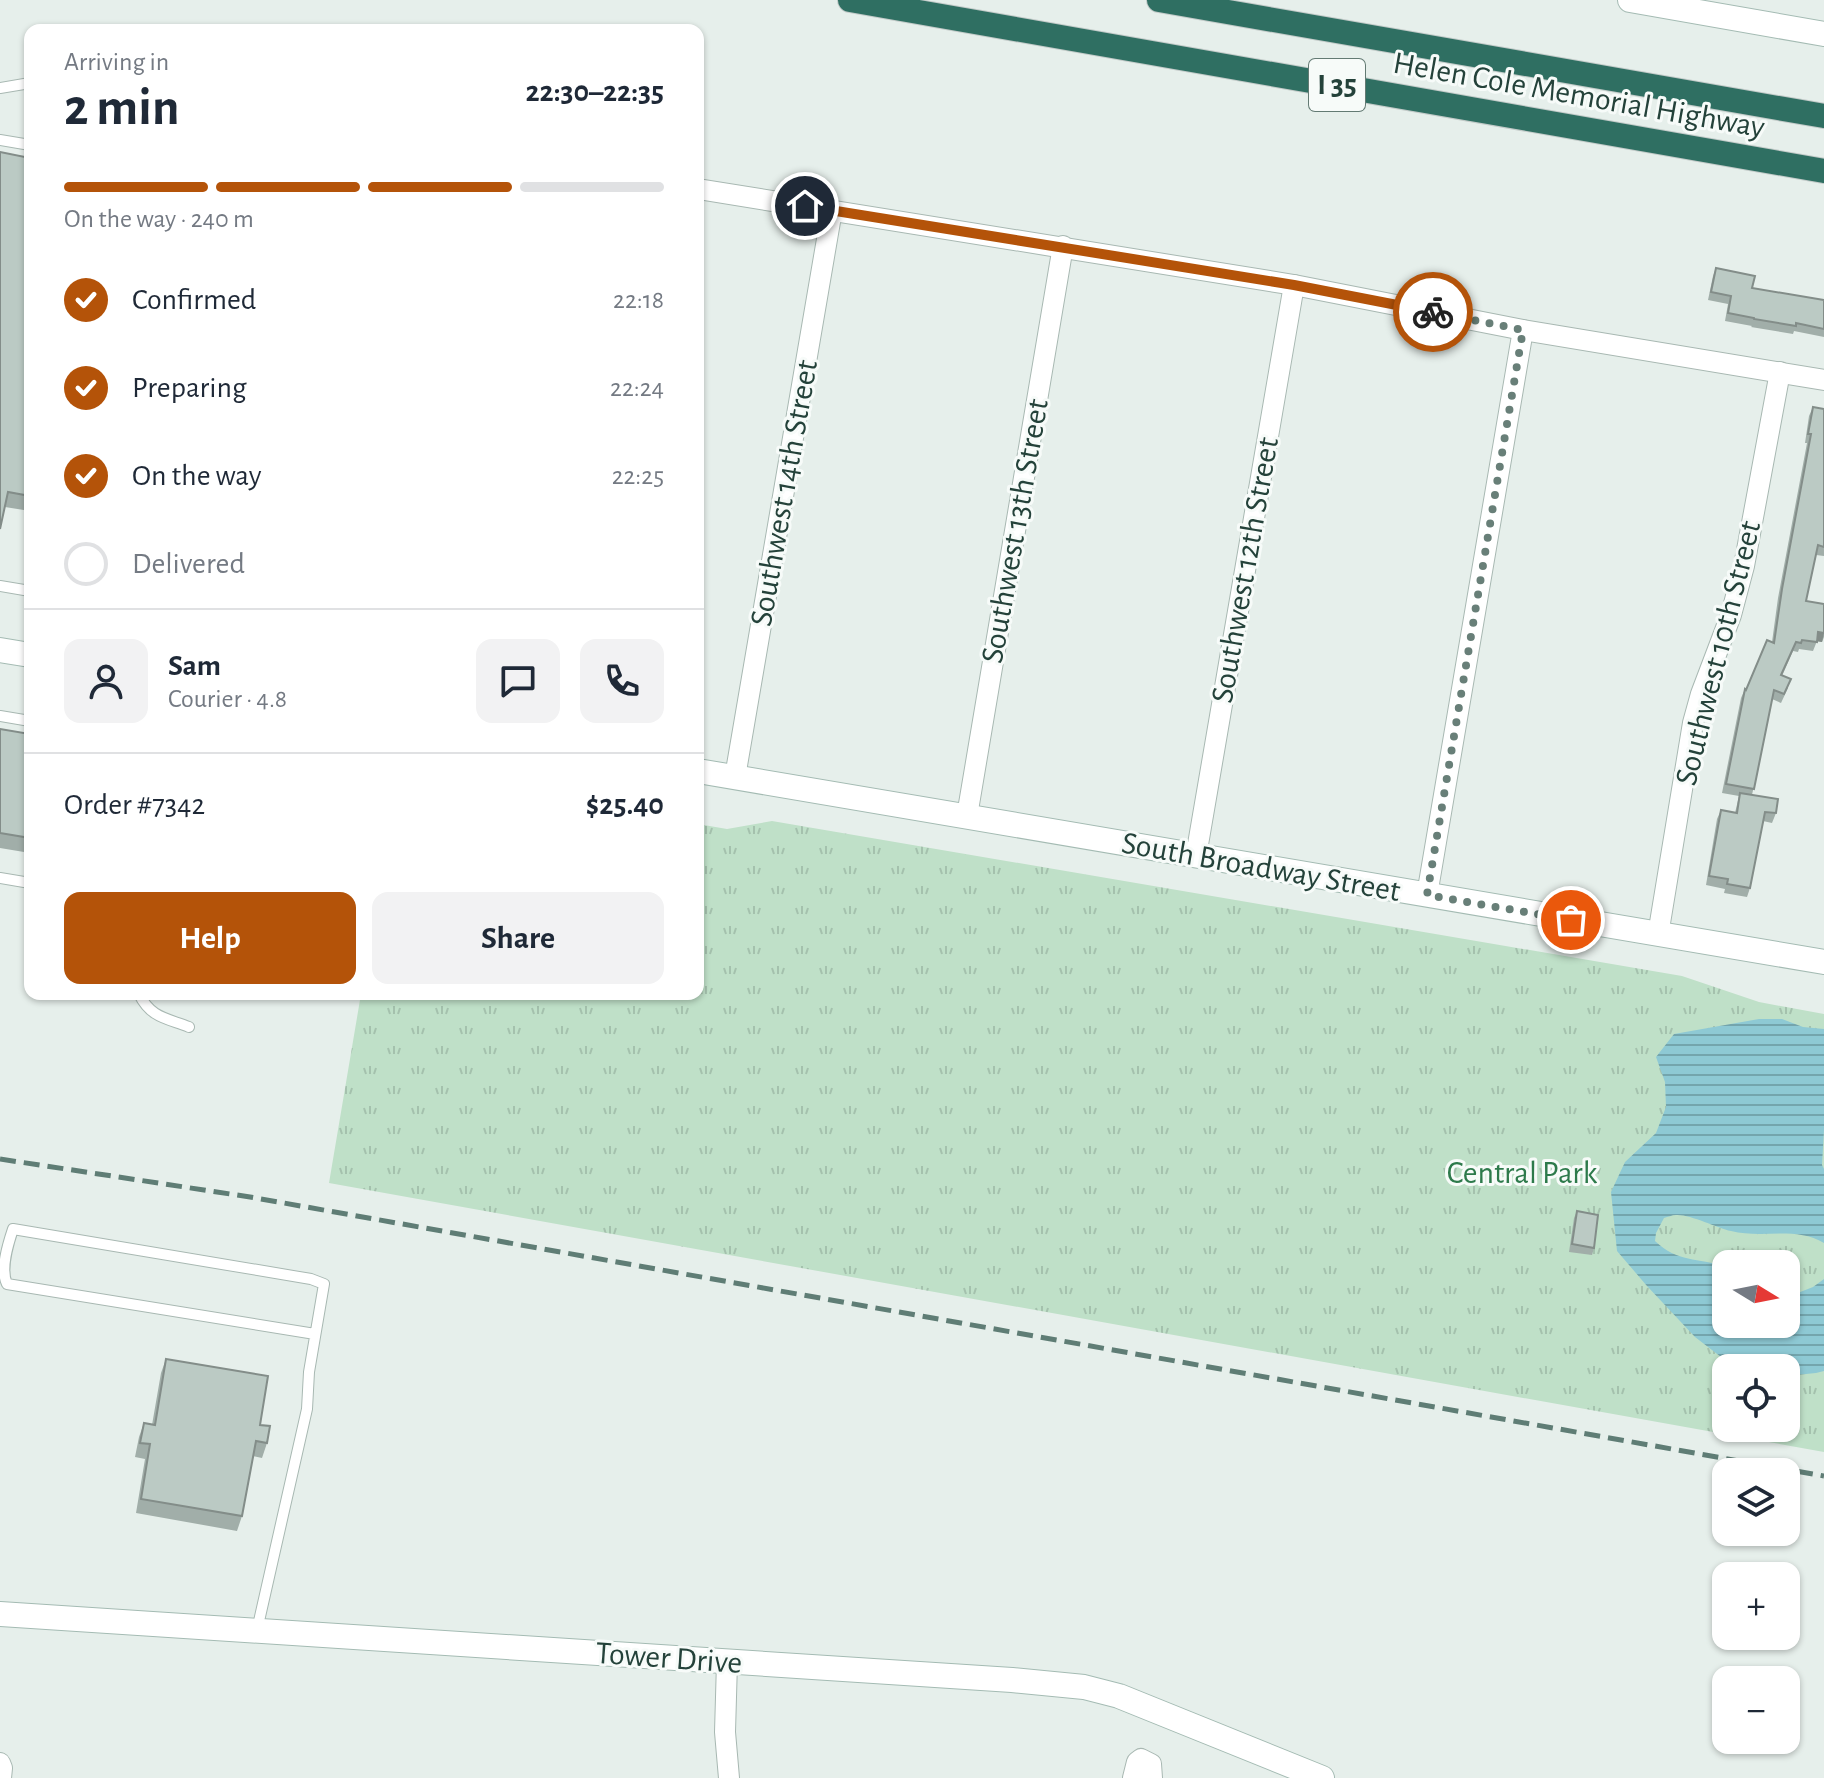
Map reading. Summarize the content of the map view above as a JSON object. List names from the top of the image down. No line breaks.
{"streets":{"highway":["I 35","Helen Cole Memorial Highway"],"street":["Southwest 14th Street","Southwest 13th Street","Southwest 12th Street","Southwest 10th Street","South Broadway Street","Tower Drive"]},"crossings":[["Southwest 14th Street","South Broadway Street"],["Southwest 13th Street","South Broadway Street"],["Southwest 12th Street","South Broadway Street"],["Southwest 10th Street","South Broadway Street"]],"parks":["Central Park"],"north":"right","page":{"heading":["2 min","Arriving in","22:30–22:35"],"panel":["Sam","Courier · 4.8","Order #7342","$25.40"],"bar":"On the way · 240 m","list":[["Confirmed","22:18"],["Preparing","22:24"],["On the way","22:25"],"Delivered"],"buttons":["Help","Share"],"map_buttons":["+","−"]}}
